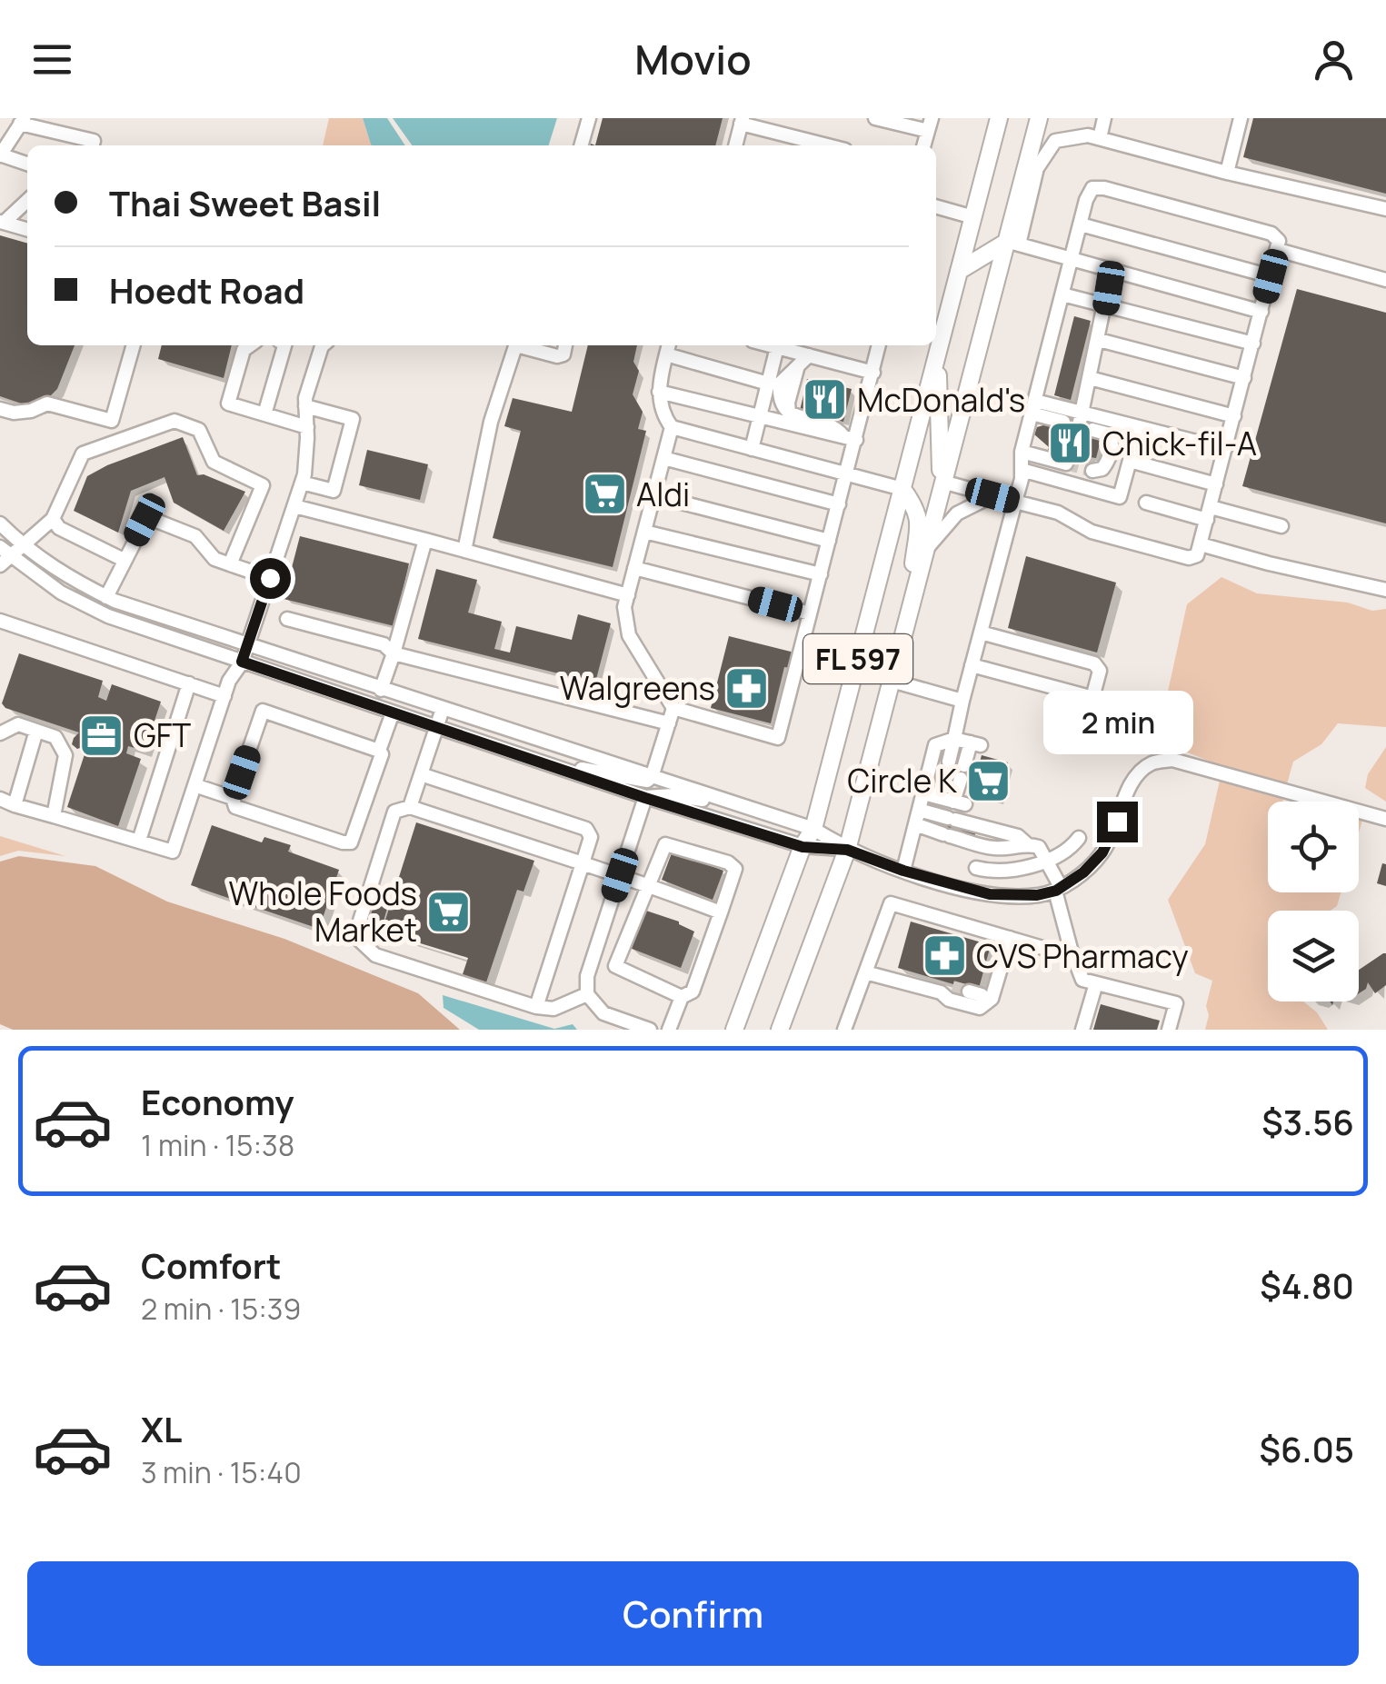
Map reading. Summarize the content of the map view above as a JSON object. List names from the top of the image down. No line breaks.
{"streets":{"main road":["FL 597"]},"places":{"restaurant":["McDonald's","Chick-fil-A"],"supermarket":["Aldi","Circle K","Whole Foods Market"],"pharmacy":["Walgreens","CVS Pharmacy"],"office":["GFT"]},"page":{"header":"Movio","banner":["Thai Sweet Basil","Hoedt Road"],"bubble":"2 min","list":[{"name":"Economy","note":"1 min · 15:38","value":"$3.56"},{"name":"Comfort","note":"2 min · 15:39","value":"$4.80"},{"name":"XL","note":"3 min · 15:40","value":"$6.05"}],"buttons":"Confirm"}}
